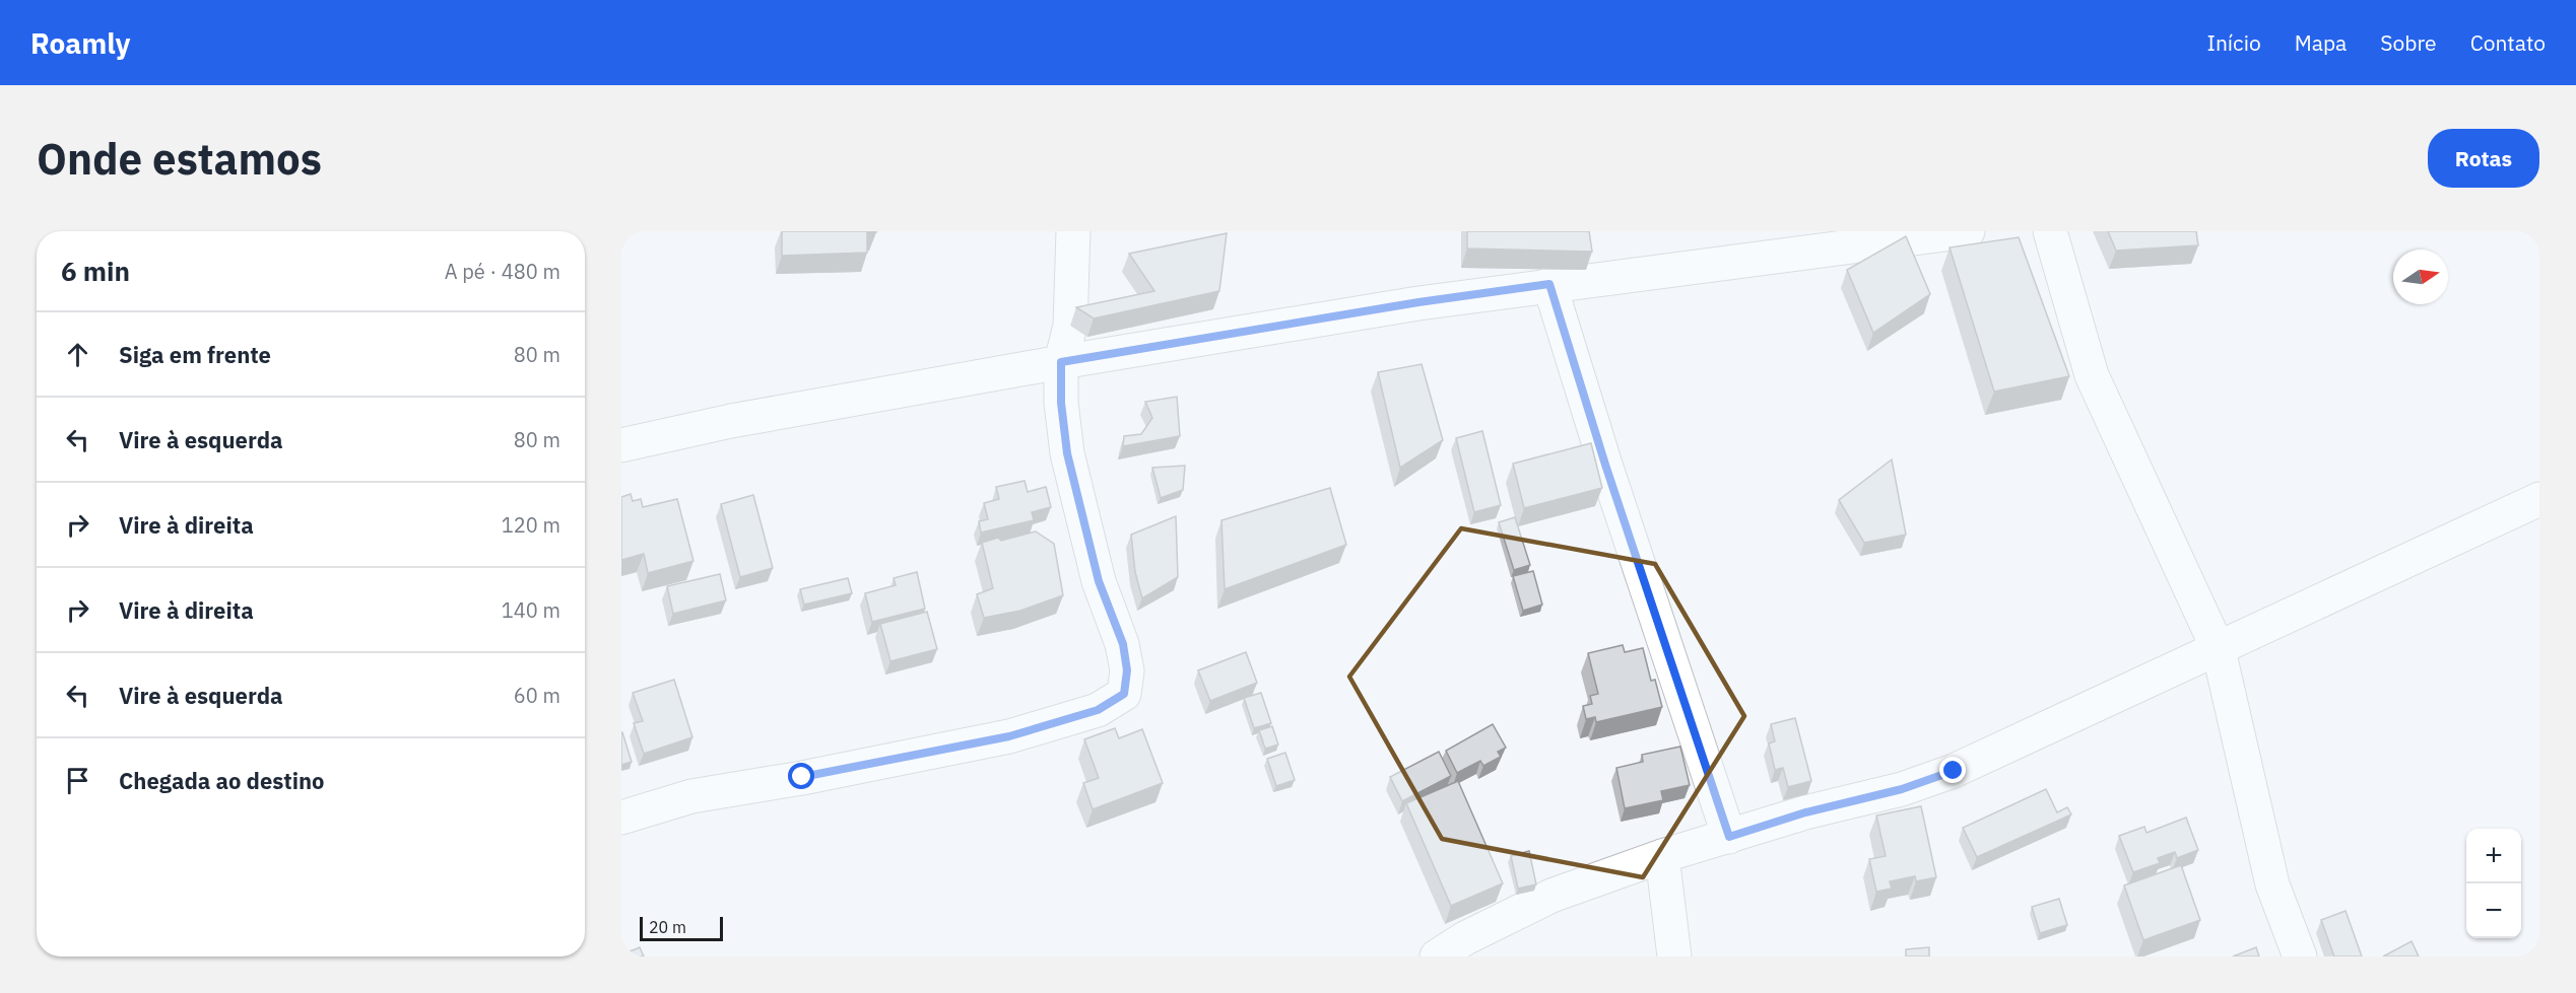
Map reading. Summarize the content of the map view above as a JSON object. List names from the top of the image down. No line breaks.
{"scale_bar":"20 m","north":"right","page":{"header":"Roamly","nav":["Início","Mapa","Sobre","Contato"],"buttons":"Rotas","title":"Onde estamos","heading":["6 min","A pé · 480 m"],"list":[["Siga em frente","80 m"],["Vire à esquerda","80 m"],["Vire à direita","120 m"],["Vire à direita","140 m"],["Vire à esquerda","60 m"],"Chegada ao destino"],"map_buttons":["+","−"],"scale":"20 m"}}
